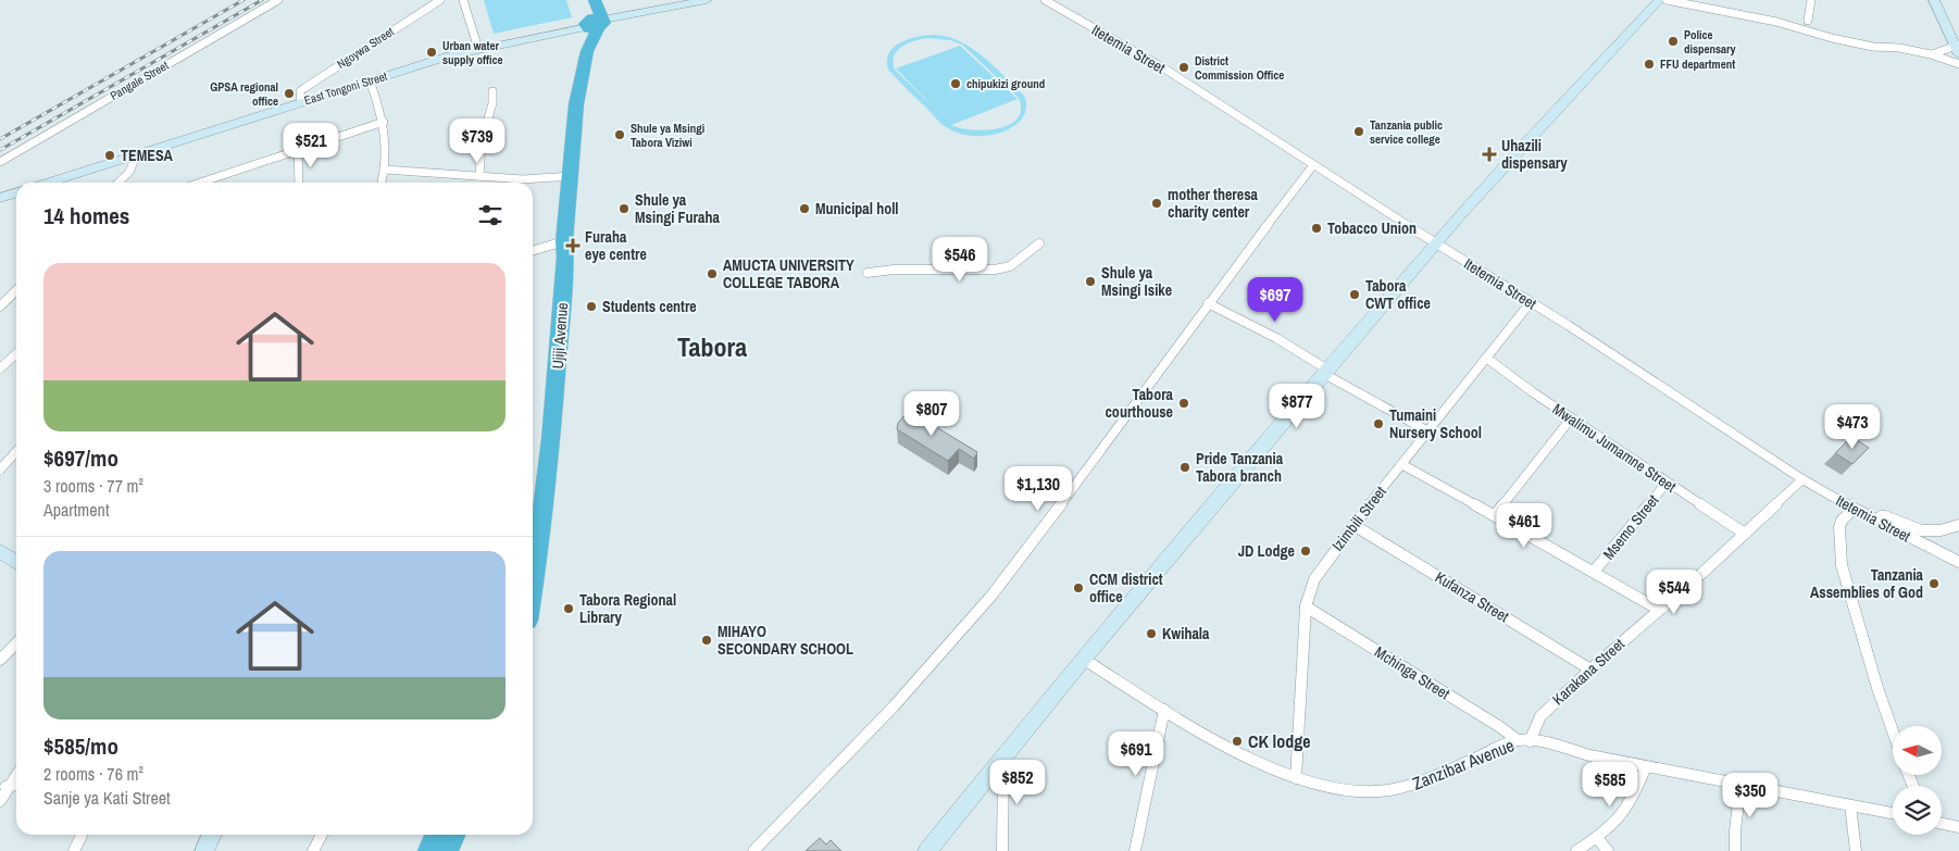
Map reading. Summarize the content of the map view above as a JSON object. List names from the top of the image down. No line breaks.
{"streets":{"highway":["Ujiji Avenue"],"main road":["East Tongoni Street"],"street":["Ngoywa Street","Itetemia Street","Pangale Street","Mwalimu Jumamne Street","Izimbili Street","Msemo Street","Kufanza Street","Karakana Street","Mchinga Street","Zanzibar Avenue"]},"crossings":[["Ngoywa Street","East Tongoni Street"],["Itetemia Street","Izimbili Street"],["Itetemia Street","Karakana Street"],["East Tongoni Street","Ujiji Avenue"],["Mwalimu Jumamne Street","Izimbili Street"],["Mwalimu Jumamne Street","Msemo Street"],["Mwalimu Jumamne Street","Karakana Street"],["Izimbili Street","Kufanza Street"],["Izimbili Street","Mchinga Street"],["Izimbili Street","Zanzibar Avenue"],["Kufanza Street","Karakana Street"],["Karakana Street","Mchinga Street"],["Karakana Street","Zanzibar Avenue"],["Mchinga Street","Zanzibar Avenue"]],"districts":["Tabora"],"places":{"other":["Police dispensary","Urban water supply office","FFU department","District Commission Office","chipukizi ground","GPSA regional office","Tanzania public service college","Shule ya Msingi Tabora Viziwi","TEMESA","mother theresa charity center","Shule ya Msingi Furaha","Municipal holl","Tobacco Union","AMUCTA UNIVERSITY COLLEGE TABORA","Shule ya Msingi Isike","Tabora CWT office","Students centre","Tabora courthouse","Tumaini Nursery School","Pride Tanzania Tabora branch","JD Lodge","Tanzania Assemblies of God","CCM district office","Tabora Regional Library","Kwihala","MIHAYO SECONDARY SCHOOL","CK lodge"],"health":["Uhazili dispensary","Furaha eye centre"]},"north":"left","page":{"price":["$739","$521","$546","$697","$877","$807","$473","$1,130","$461","$544","$691","$852","$585","$350"],"heading":"14 homes","list":[{"name":"$697/mo","note":"3 rooms · 77 m² · Apartment"},{"name":"$585/mo","note":"2 rooms · 76 m² · Sanje ya Kati Street"}]}}
